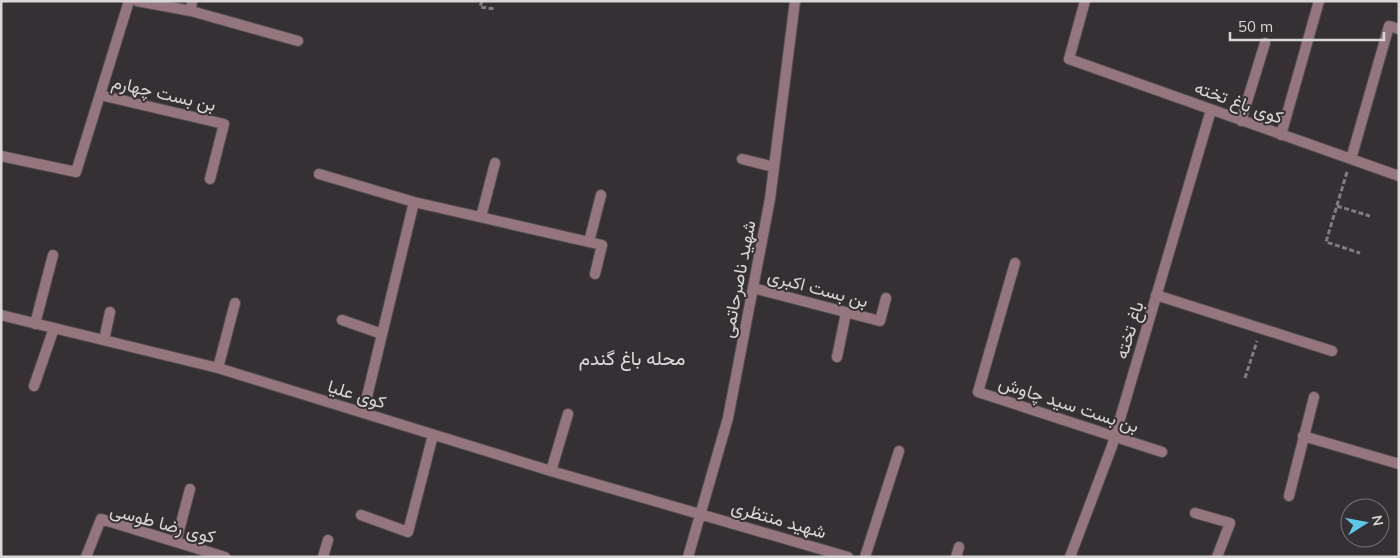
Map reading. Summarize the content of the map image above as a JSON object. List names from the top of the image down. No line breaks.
{"streets":{"street":["بن بست چهارم","کوی باغ تخته","شهید ناصرحاتمی","بن بست اکبری","باغ تخته","کوی علیا","بن بست سید چاوش","شهید منتظری","کوی رضا طوسی"]},"crossings":[["کوی باغ تخته","باغ تخته"],["شهید ناصرحاتمی","بن بست اکبری"],["شهید ناصرحاتمی","کوی علیا"],["شهید ناصرحاتمی","شهید منتظری"],["باغ تخته","بن بست سید چاوش"],["کوی علیا","شهید منتظری"]],"districts":["محله باغ گندم"],"scale_bar":"50 m","north":"right"}
